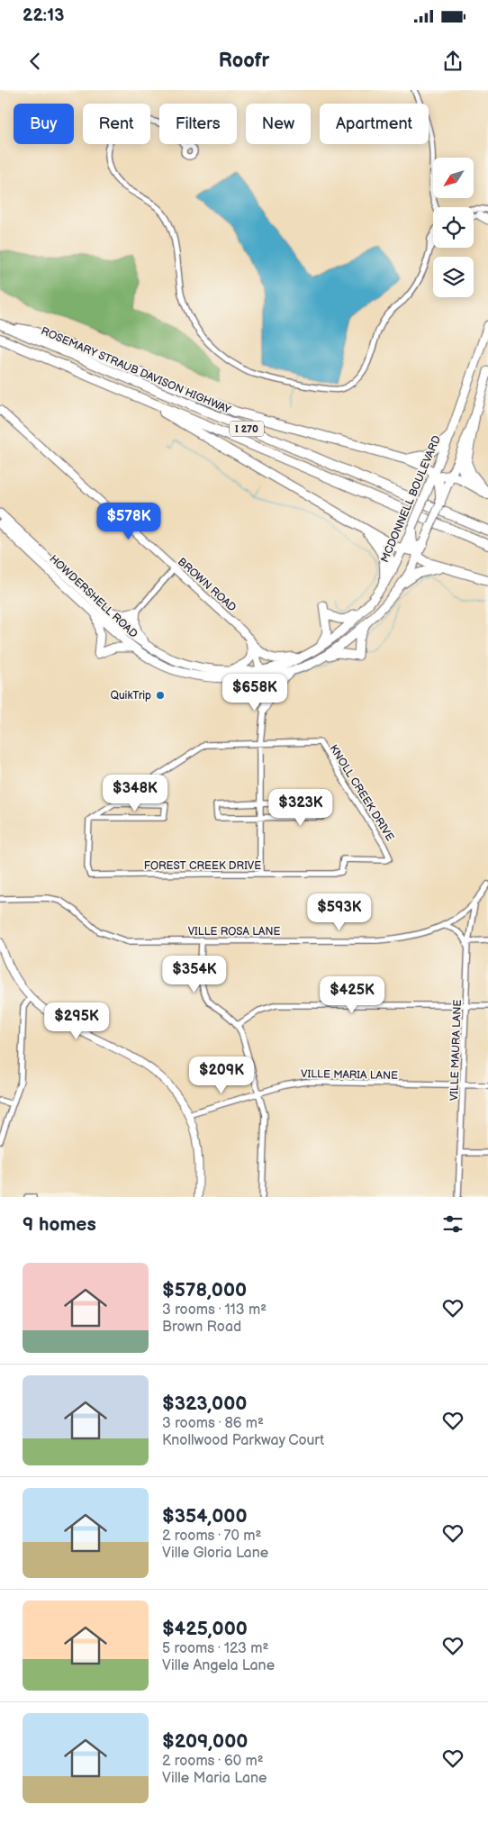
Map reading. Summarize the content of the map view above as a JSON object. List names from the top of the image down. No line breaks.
{"streets":{"highway":["ROSEMARY STRAUB DAVISON HIGHWAY","I 270"],"main road":["MCDONNELL BOULEVARD","HOWDERSHELL ROAD"],"street":["BROWN ROAD","KNOLL CREEK DRIVE","FOREST CREEK DRIVE","VILLE ROSA LANE","VILLE MAURA LANE","VILLE MARIA LANE"]},"crossings":[["MCDONNELL BOULEVARD","BROWN ROAD"],["MCDONNELL BOULEVARD","HOWDERSHELL ROAD"],["BROWN ROAD","HOWDERSHELL ROAD"],["KNOLL CREEK DRIVE","FOREST CREEK DRIVE"],["VILLE ROSA LANE","VILLE MAURA LANE"],["VILLE MAURA LANE","VILLE MARIA LANE"]],"places":["QuikTrip"],"north":"bottom left","page":{"status":"22:13","header":"Roofr","chip":["Buy","Rent","Filters","New","Apartment"],"price":["$578K","$658K","$348K","$323K","$593K","$354K","$425K","$295K","$209K"],"heading":"9 homes","list":[{"name":"$578,000","note":"3 rooms · 113 m² · Brown Road"},{"name":"$323,000","note":"3 rooms · 86 m² · Knollwood Parkway Court"},{"name":"$354,000","note":"2 rooms · 70 m² · Ville Gloria Lane"},{"name":"$425,000","note":"5 rooms · 123 m² · Ville Angela Lane"},{"name":"$209,000","note":"2 rooms · 60 m² · Ville Maria Lane"}]}}
